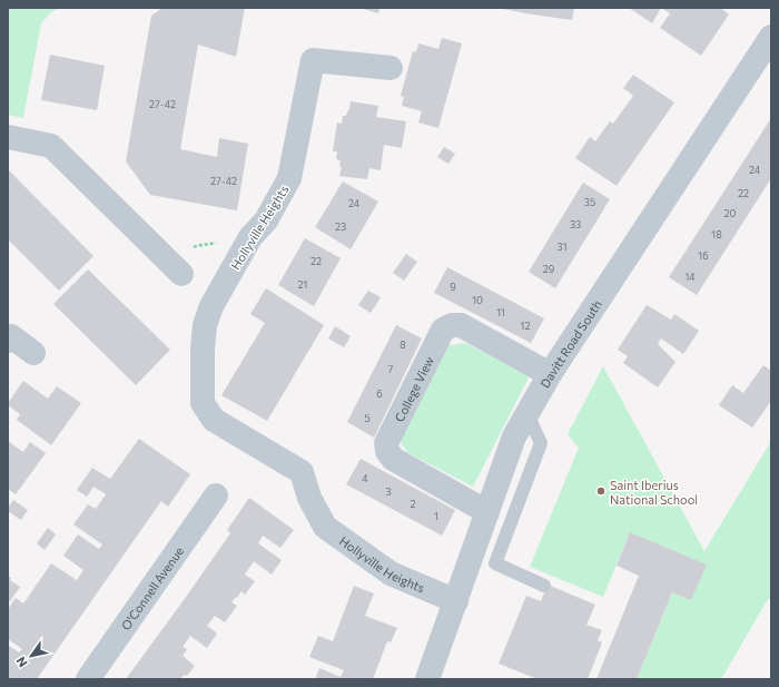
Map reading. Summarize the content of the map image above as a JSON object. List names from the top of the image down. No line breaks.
{"streets":{"street":["Hollyville Heights","Davitt Road South","College View","O'Connell Avenue"]},"crossings":[["Hollyville Heights","Davitt Road South"],["Davitt Road South","College View"]],"places":["Saint Iberius National School"],"house_numbers":["27-42","24","27-42","22","35","24","20","33","23","18","31","16","22","29","14","21","9","10","11","12","8","7","6","5","4","3","2","1"],"north":"bottom left"}
